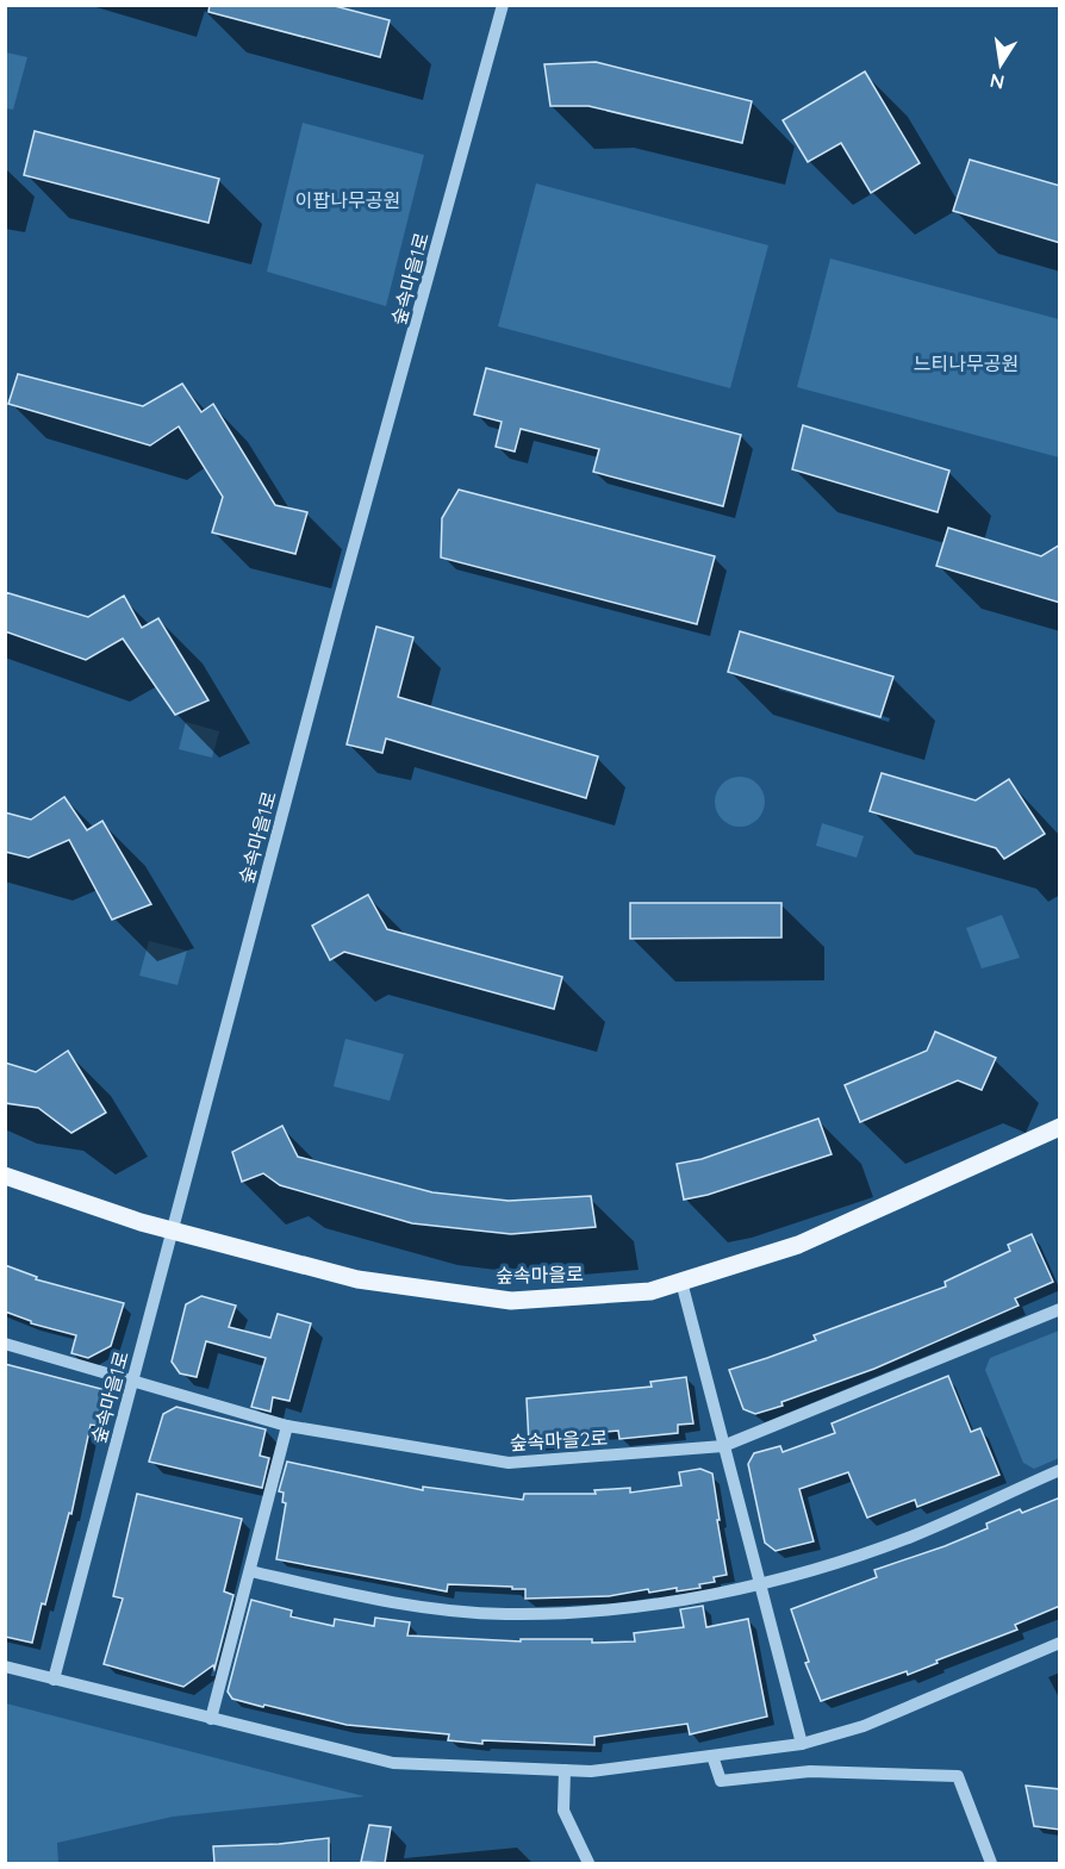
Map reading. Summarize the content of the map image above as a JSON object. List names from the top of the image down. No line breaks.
{"streets":{"main road":["숲속마을로"],"street":["숲속마을1로","숲속마을2로"]},"crossings":[["숲속마을1로","숲속마을로"],["숲속마을1로","숲속마을2로"]],"parks":["이팝나무공원","느티나무공원"],"north":"bottom"}
